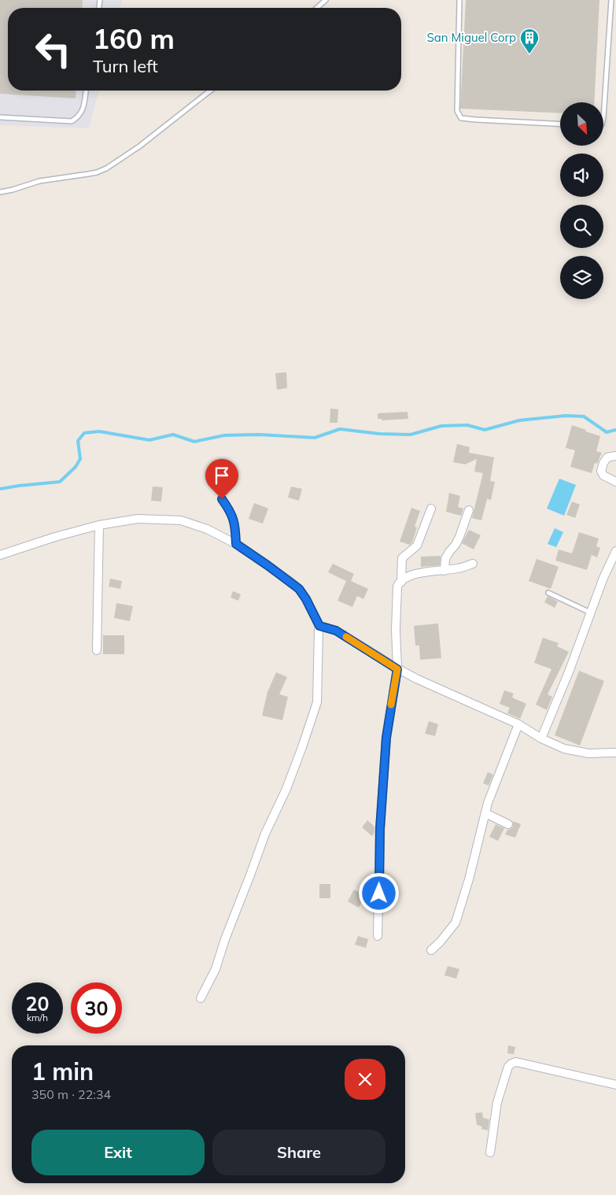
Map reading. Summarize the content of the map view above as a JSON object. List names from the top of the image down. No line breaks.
{"places":{"building":["San Miguel Corp"]},"north":"bottom right","page":{"turn":["160 m","Turn left"],"speed":"20 km/h","limit":"30","heading":["1 min","350 m · 22:34"],"buttons":["Exit","Share"]}}
